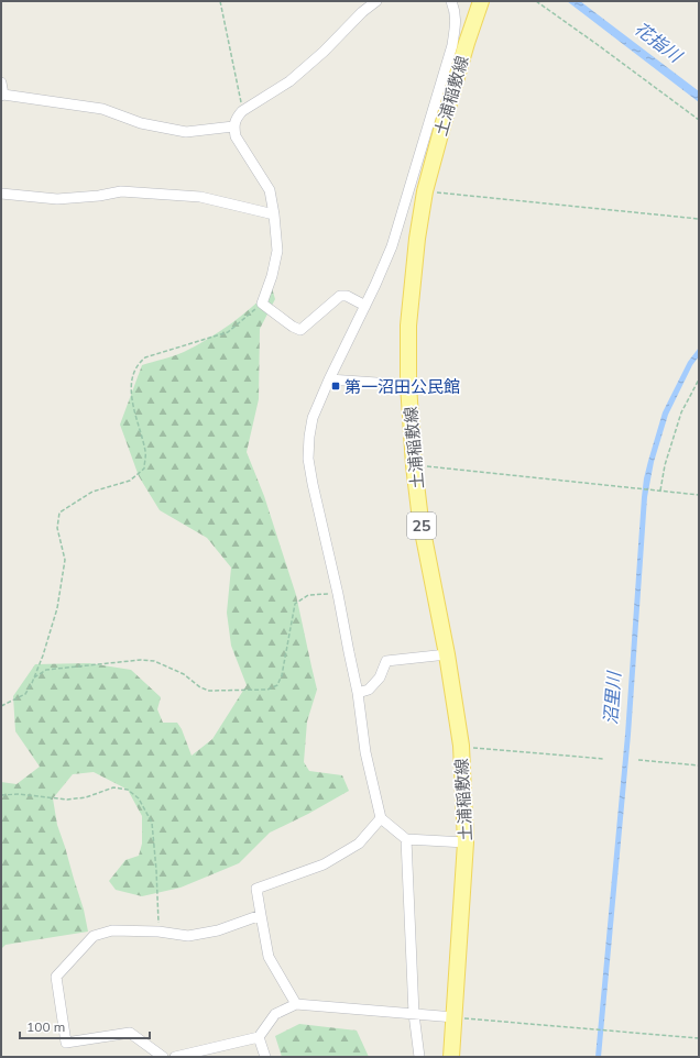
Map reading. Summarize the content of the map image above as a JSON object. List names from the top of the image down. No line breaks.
{"streets":{"main road":["土浦稲敷線","25"]},"water":["花指川","沼里川"],"places":{"transit":["第一沼田公民館"]},"scale_bar":"100 m"}
